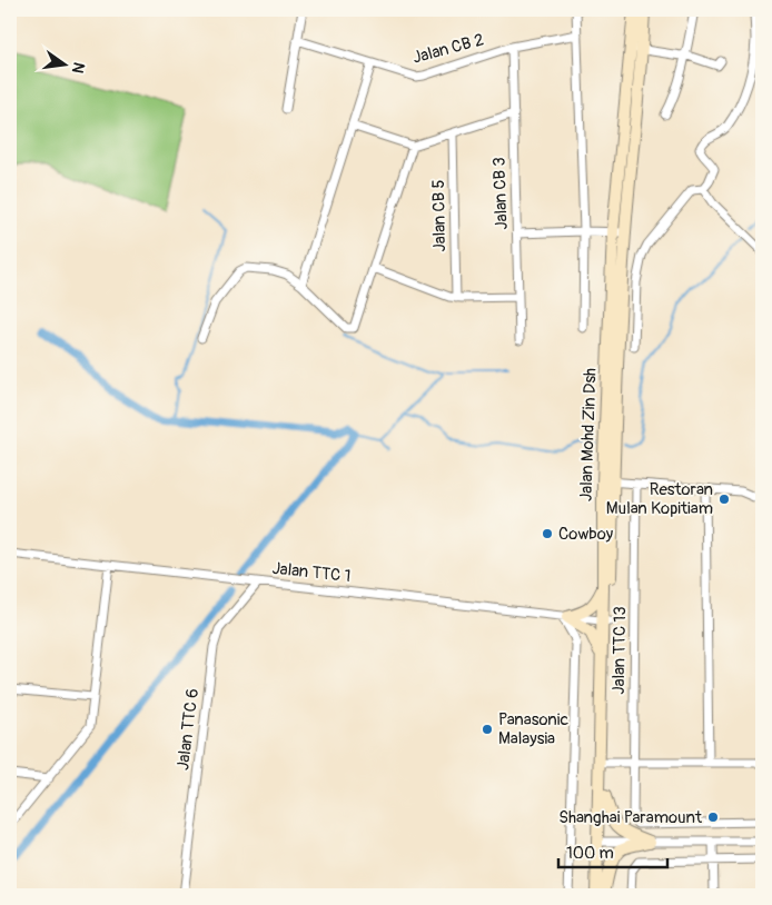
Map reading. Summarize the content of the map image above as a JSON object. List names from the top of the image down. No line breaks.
{"streets":{"main road":["Jalan Mohd Zin Dsh"],"street":["Jalan CB 2","Jalan CB 3","Jalan CB 5","Jalan TTC 1","Jalan TTC 13","Jalan TTC 6"]},"crossings":[["Jalan CB 2","Jalan CB 3"],["Jalan Mohd Zin Dsh","Jalan TTC 1"],["Jalan TTC 1","Jalan TTC 6"]],"places":["Restoran Mulan Kopitiam","Cowboy","Panasonic Malaysia","Shanghai Paramount"],"scale_bar":"100 m","north":"right"}
